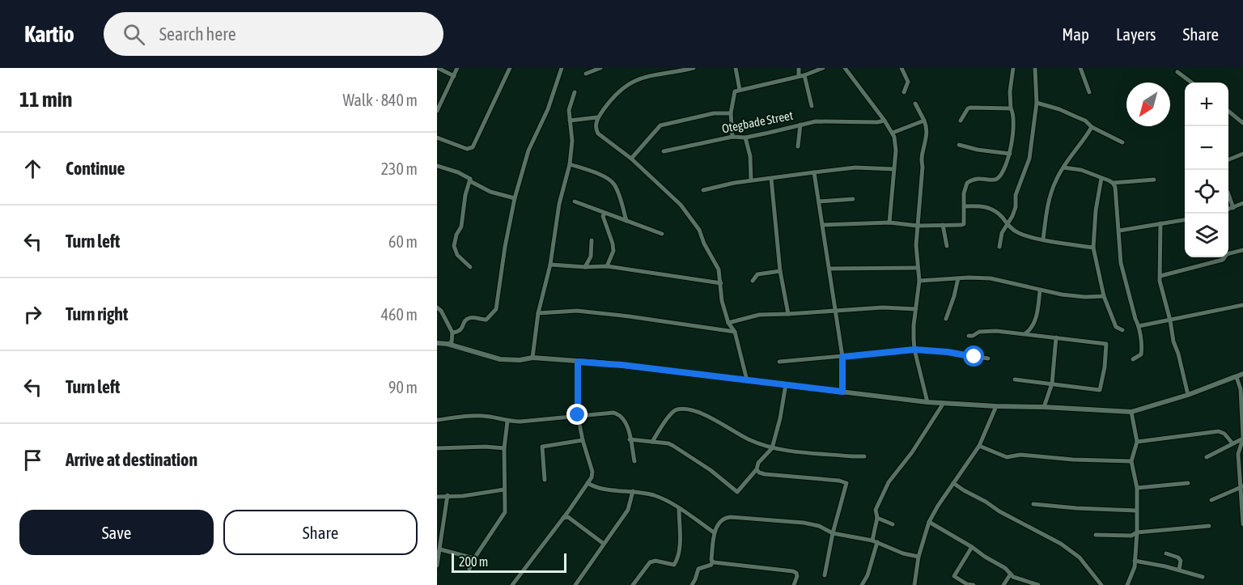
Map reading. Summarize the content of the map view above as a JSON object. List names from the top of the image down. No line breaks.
{"streets":{"street":["Otegbade Street"]},"scale_bar":"200 m","north":"bottom left","page":{"header":"Kartio","search":"Search here","nav":["Map","Layers","Share"],"heading":["11 min","Walk · 840 m"],"map_buttons":["+","−"],"list":[["Continue","230 m"],["Turn left","60 m"],["Turn right","460 m"],["Turn left","90 m"],"Arrive at destination"],"buttons":["Save","Share"],"scale":"200 m"}}
